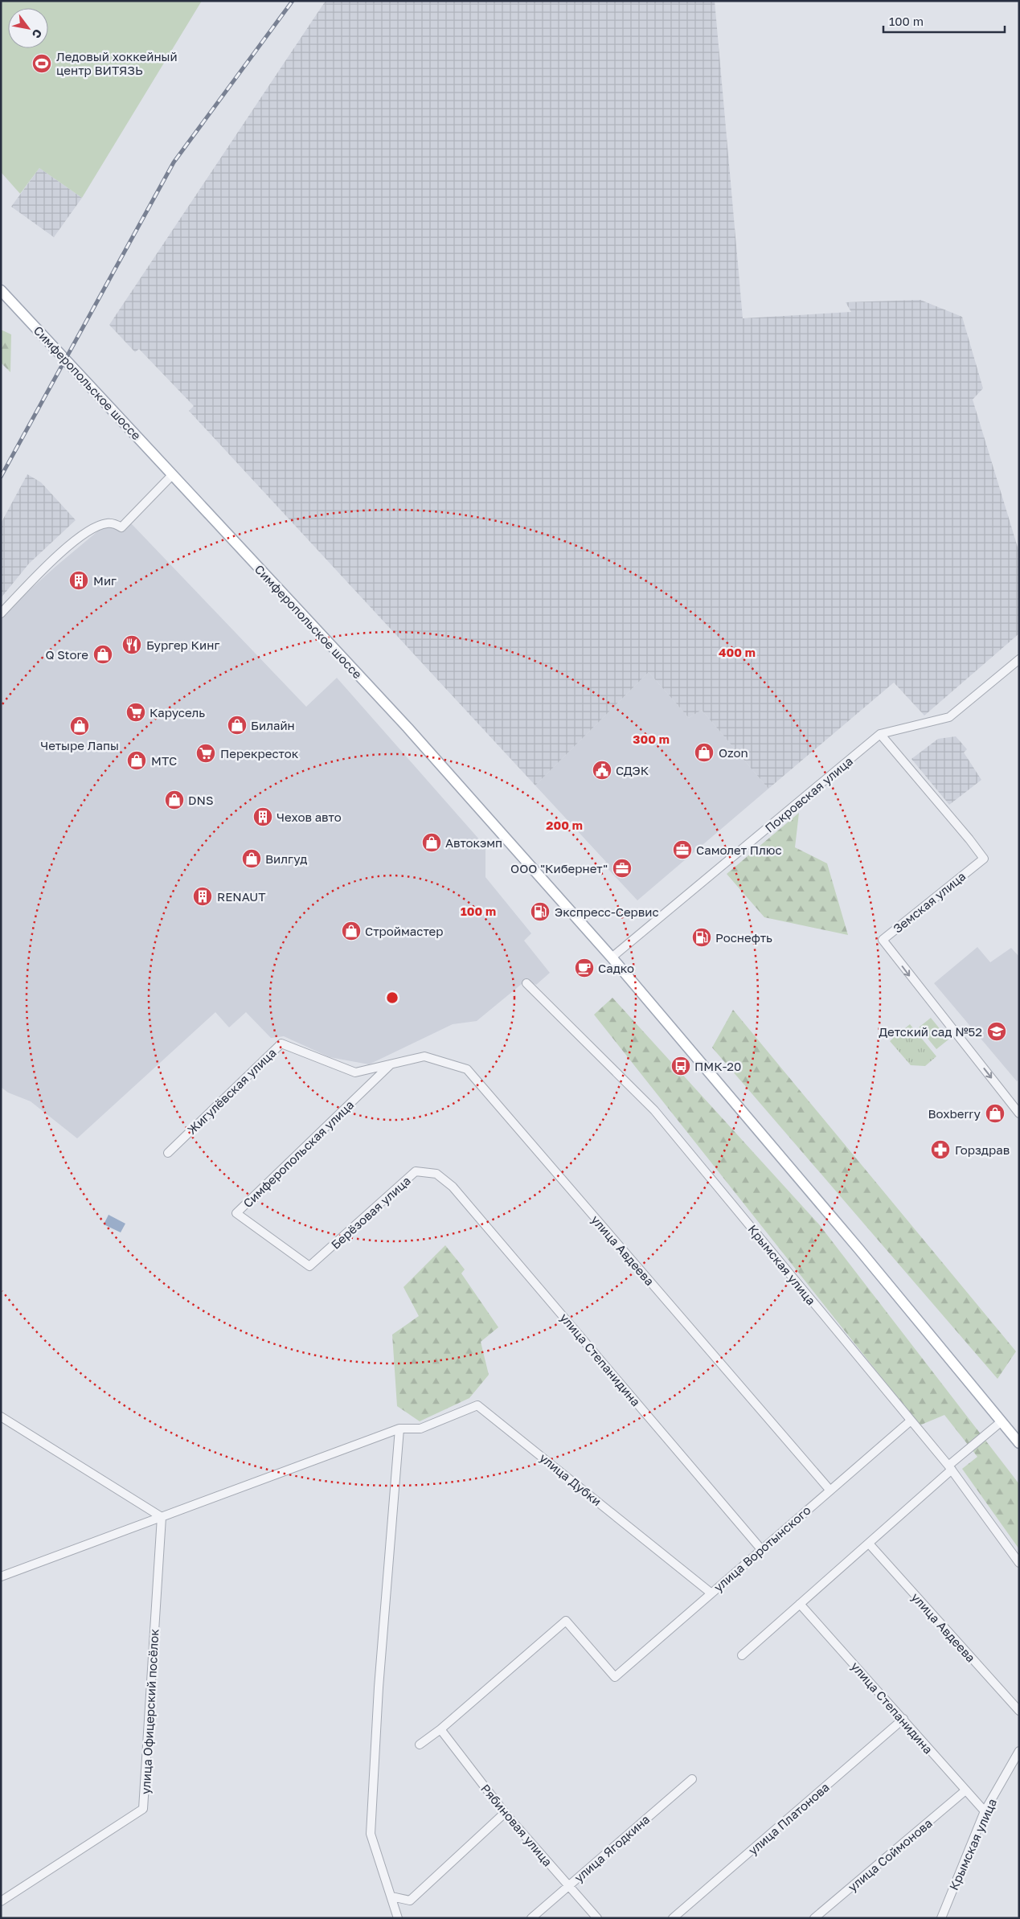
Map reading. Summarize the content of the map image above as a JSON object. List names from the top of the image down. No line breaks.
{"streets":{"main road":["Симферопольское шоссе"],"street":["Покровская улица","Земская улица","Жигулёвская улица","Симферопольская улица","Берёзовая улица","улица Авдеева","Крымская улица","улица Степанидина","улица Дубки","улица Воротынского","улица Офицерский посёлок","улица Платонова","Рябиновая улица","улица Ягодкина","улица Соймонова"]},"crossings":[["Симферопольское шоссе","Покровская улица"],["Покровская улица","Земская улица"],["Жигулёвская улица","Симферопольская улица"],["Жигулёвская улица","улица Авдеева"],["Симферопольская улица","Берёзовая улица"],["Симферопольская улица","улица Авдеева"],["Берёзовая улица","улица Степанидина"],["улица Авдеева","улица Воротынского"],["Крымская улица","улица Степанидина"],["Крымская улица","улица Воротынского"],["улица Степанидина","улица Воротынского"],["улица Степанидина","улица Платонова"],["улица Степанидина","улица Соймонова"],["улица Дубки","улица Воротынского"],["улица Воротынского","Рябиновая улица"],["Рябиновая улица","улица Ягодкина"]],"places":{"sports":["Ледовый хоккейный центр ВИТЯЗЬ"],"building":["Миг","Чехов авто","RENAUT"],"restaurant":["Бургер Кинг"],"shop":["Q Store","Билайн","Четыре Лапы","Ozon","МТС","DNS","Автокэмп","Вилгуд","Строймастер","Boxberry"],"supermarket":["Карусель","Перекресток"],"public building":["СДЭК"],"office":["Самолет Плюс","ООО \"Кибернет\""],"fuel station":["Экспресс-Сервис","Роснефть"],"cafe":["Садко"],"school or university":["Детский сад №52"],"bus stop":["ПМК-20"],"pharmacy":["Горздрав"]},"scale_bar":"100 m","north":"bottom right","rings":["400 m","300 m","200 m","100 m"]}
